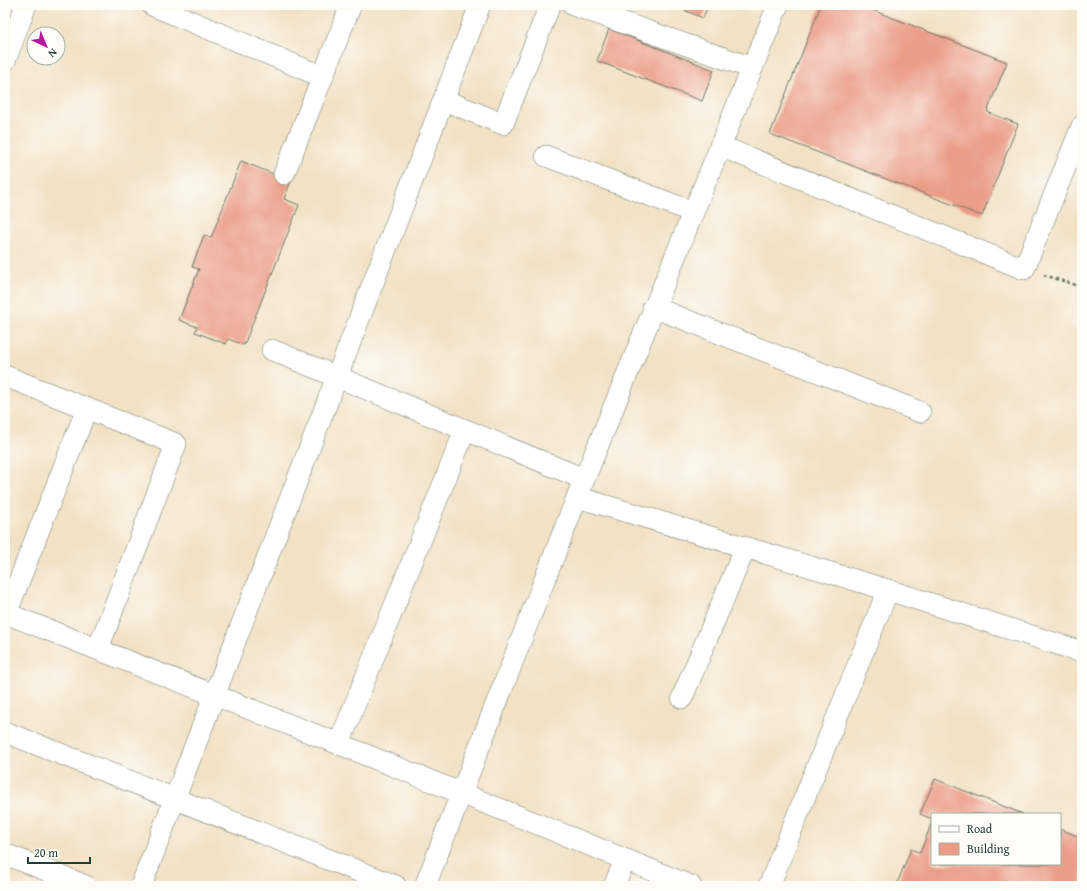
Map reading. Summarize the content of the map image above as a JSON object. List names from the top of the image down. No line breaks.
{"legend":["Road","Building"],"scale_bar":"20 m","north":"bottom right"}
